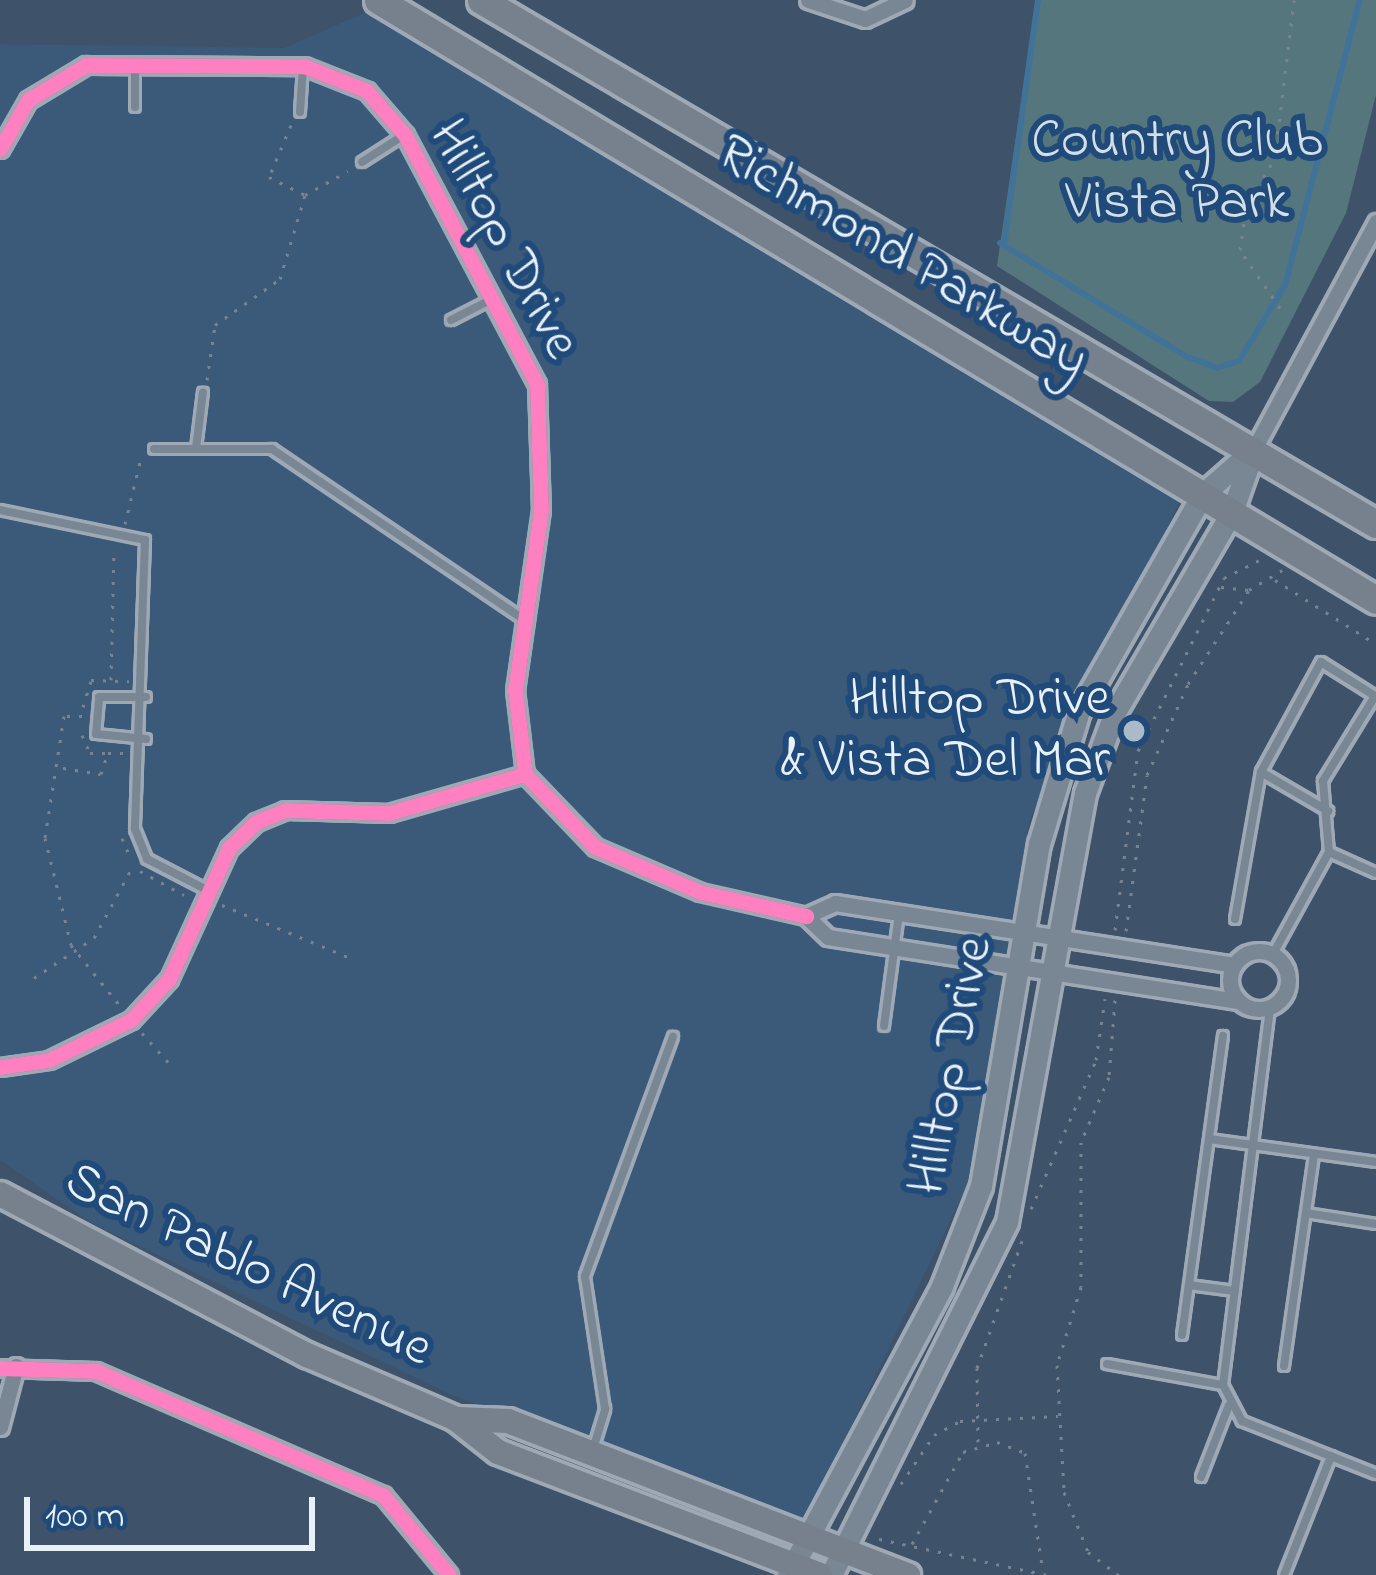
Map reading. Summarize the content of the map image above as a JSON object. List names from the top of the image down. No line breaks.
{"streets":{"highway":["Richmond Parkway"],"main road":["Hilltop Drive","San Pablo Avenue"]},"crossings":[["Hilltop Drive","Richmond Parkway"],["Hilltop Drive","San Pablo Avenue"]],"parks":["Country Club Vista Park"],"places":["Hilltop Drive & Vista Del Mar"],"scale_bar":"100 m"}
